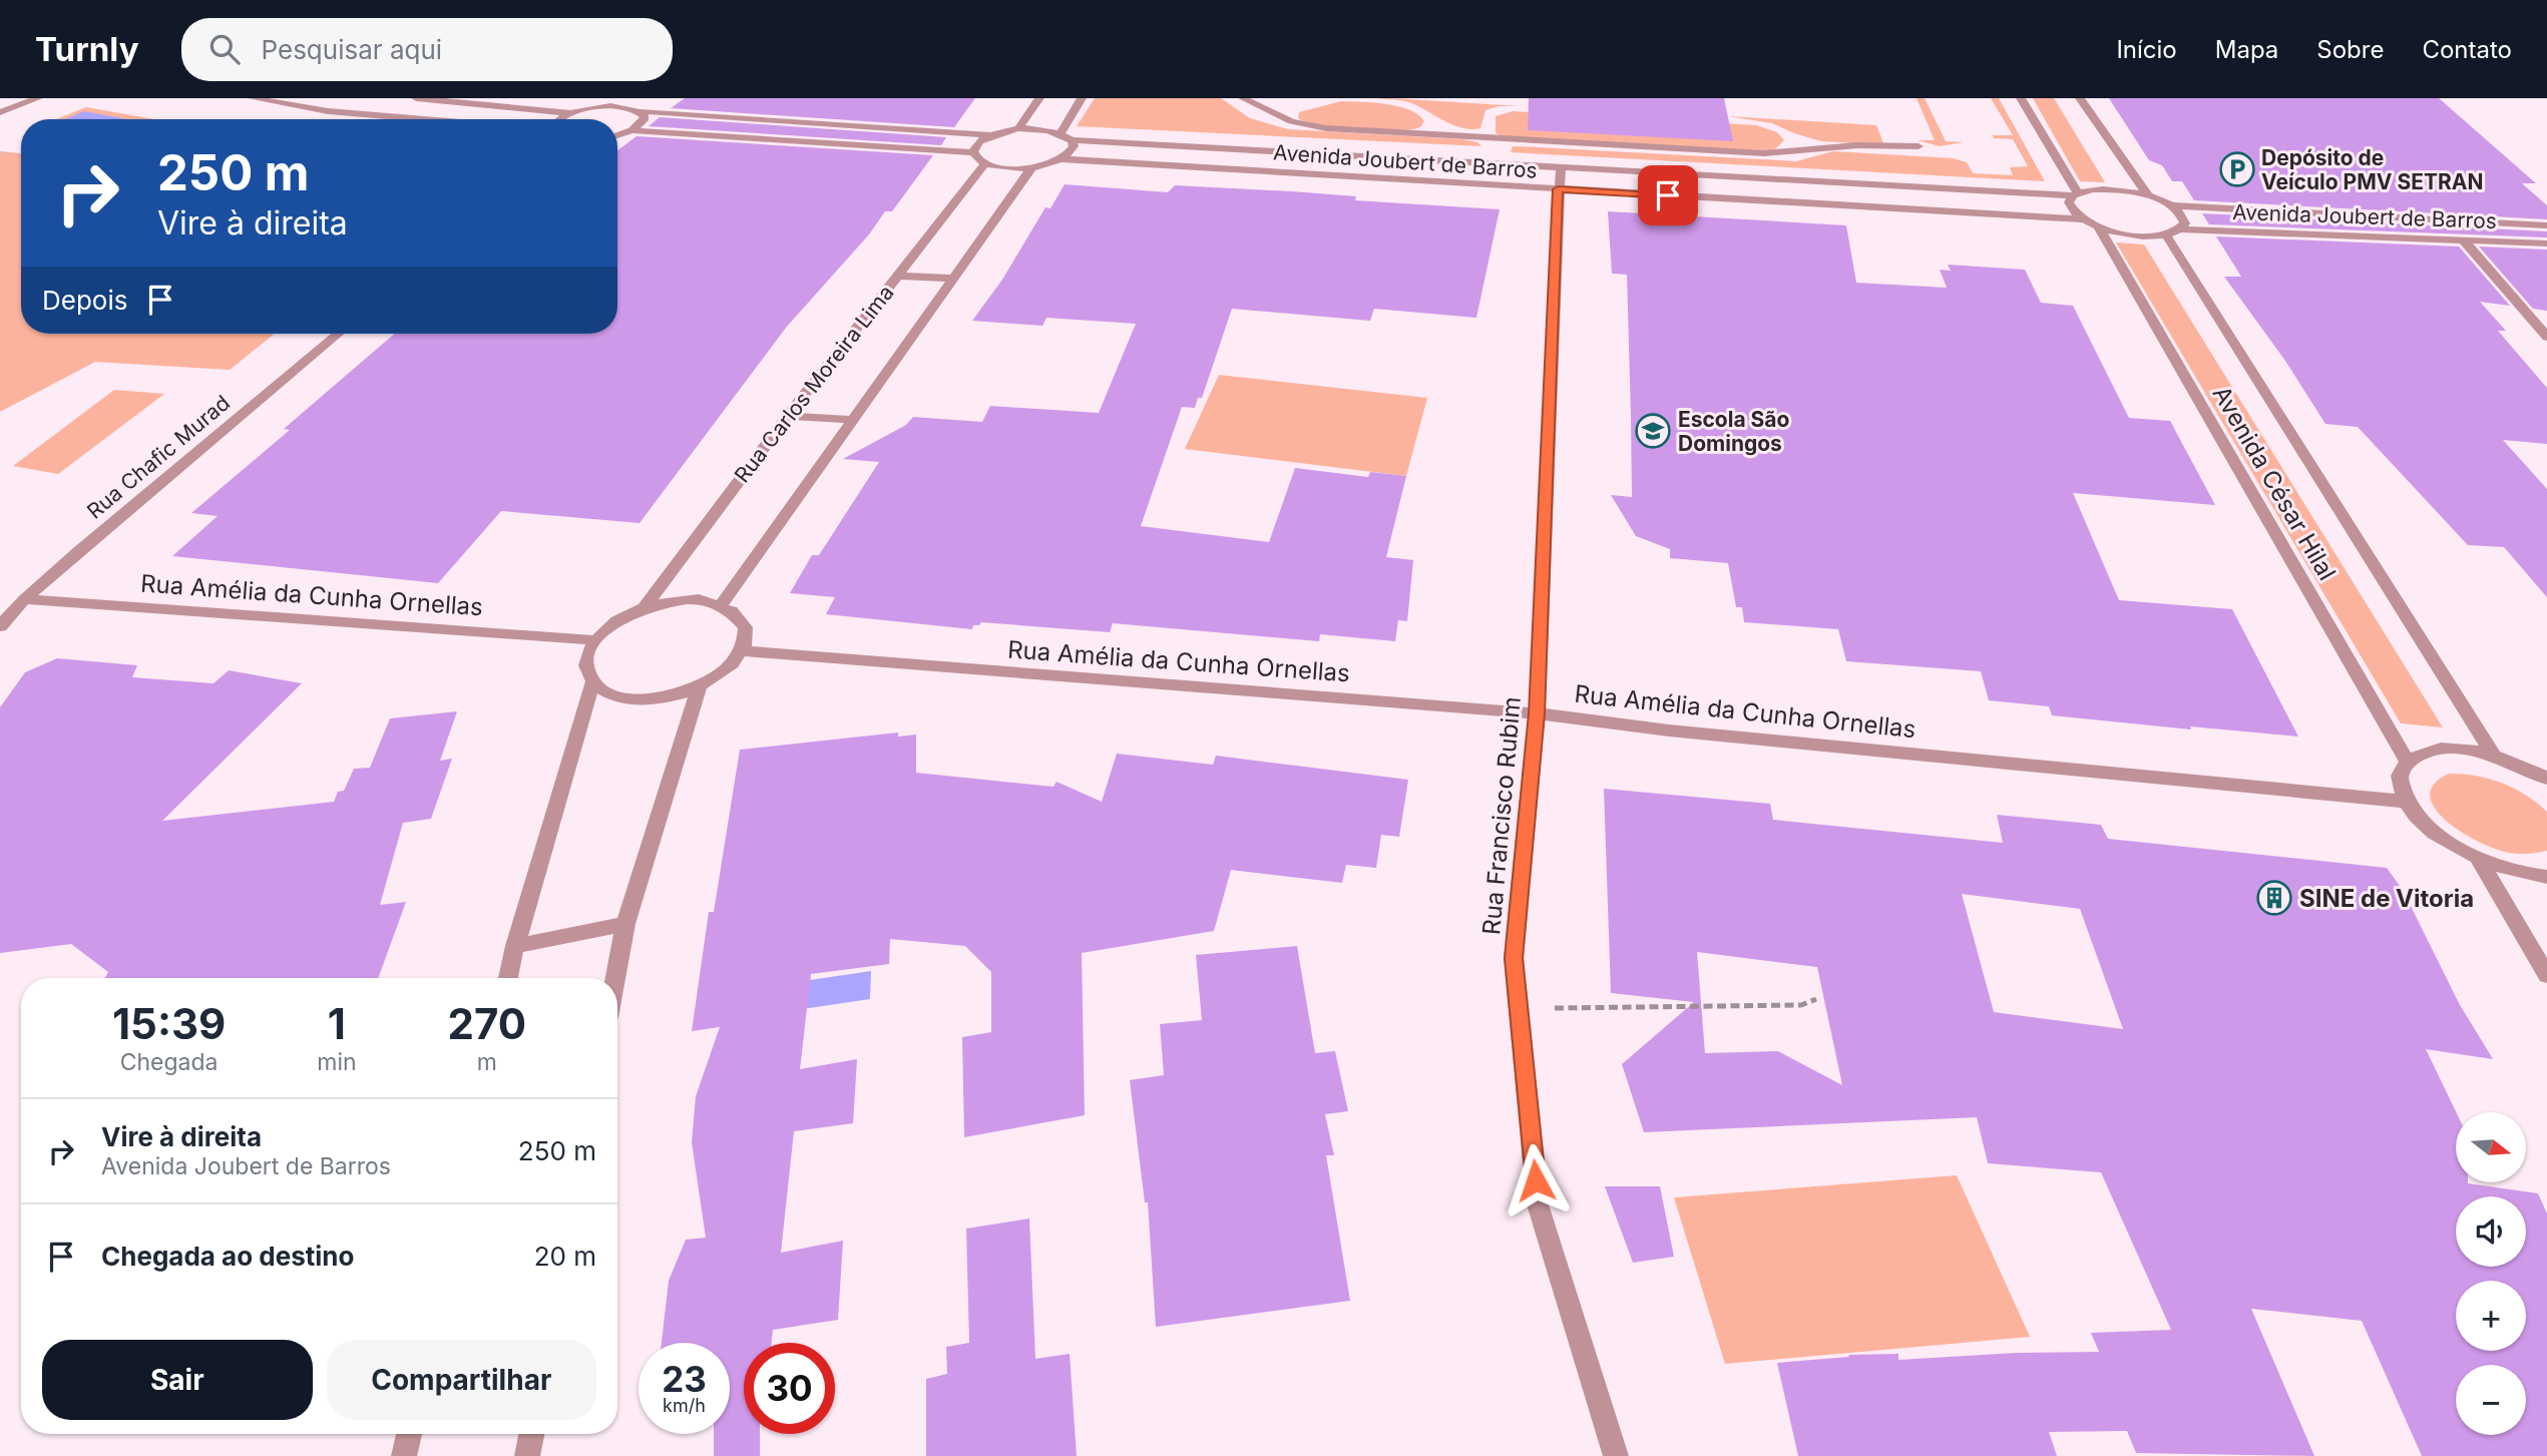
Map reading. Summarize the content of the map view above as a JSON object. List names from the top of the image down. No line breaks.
{"streets":{"street":["Avenida Joubert de Barros","Rua Carlos Moreira Lima","Rua Chafic Murad","Avenida César Hilal","Rua Amélia da Cunha Ornellas","Rua Francisco Rubim"]},"crossings":[["Avenida Joubert de Barros","Rua Carlos Moreira Lima"],["Avenida Joubert de Barros","Rua Francisco Rubim"],["Rua Carlos Moreira Lima","Rua Amélia da Cunha Ornellas"],["Rua Chafic Murad","Rua Amélia da Cunha Ornellas"],["Rua Amélia da Cunha Ornellas","Rua Francisco Rubim"]],"places":{"parking":["Depósito de Veículo PMV SETRAN"],"school or university":["Escola São Domingos"],"building":["SINE de Vitoria"]},"north":"right","page":{"header":"Turnly","search":"Pesquisar aqui","nav":["Início","Mapa","Sobre","Contato"],"turn":["250 m","Vire à direita"],"then":"Depois","eta":["15:39","Chegada","1","min","270","m"],"list":[{"name":"Vire à direita","note":"Avenida Joubert de Barros","value":"250 m"},{"name":"Chegada ao destino","value":"20 m"}],"map_buttons":["+","−"],"buttons":["Sair","Compartilhar"],"speed":"23 km/h","limit":"30"}}
